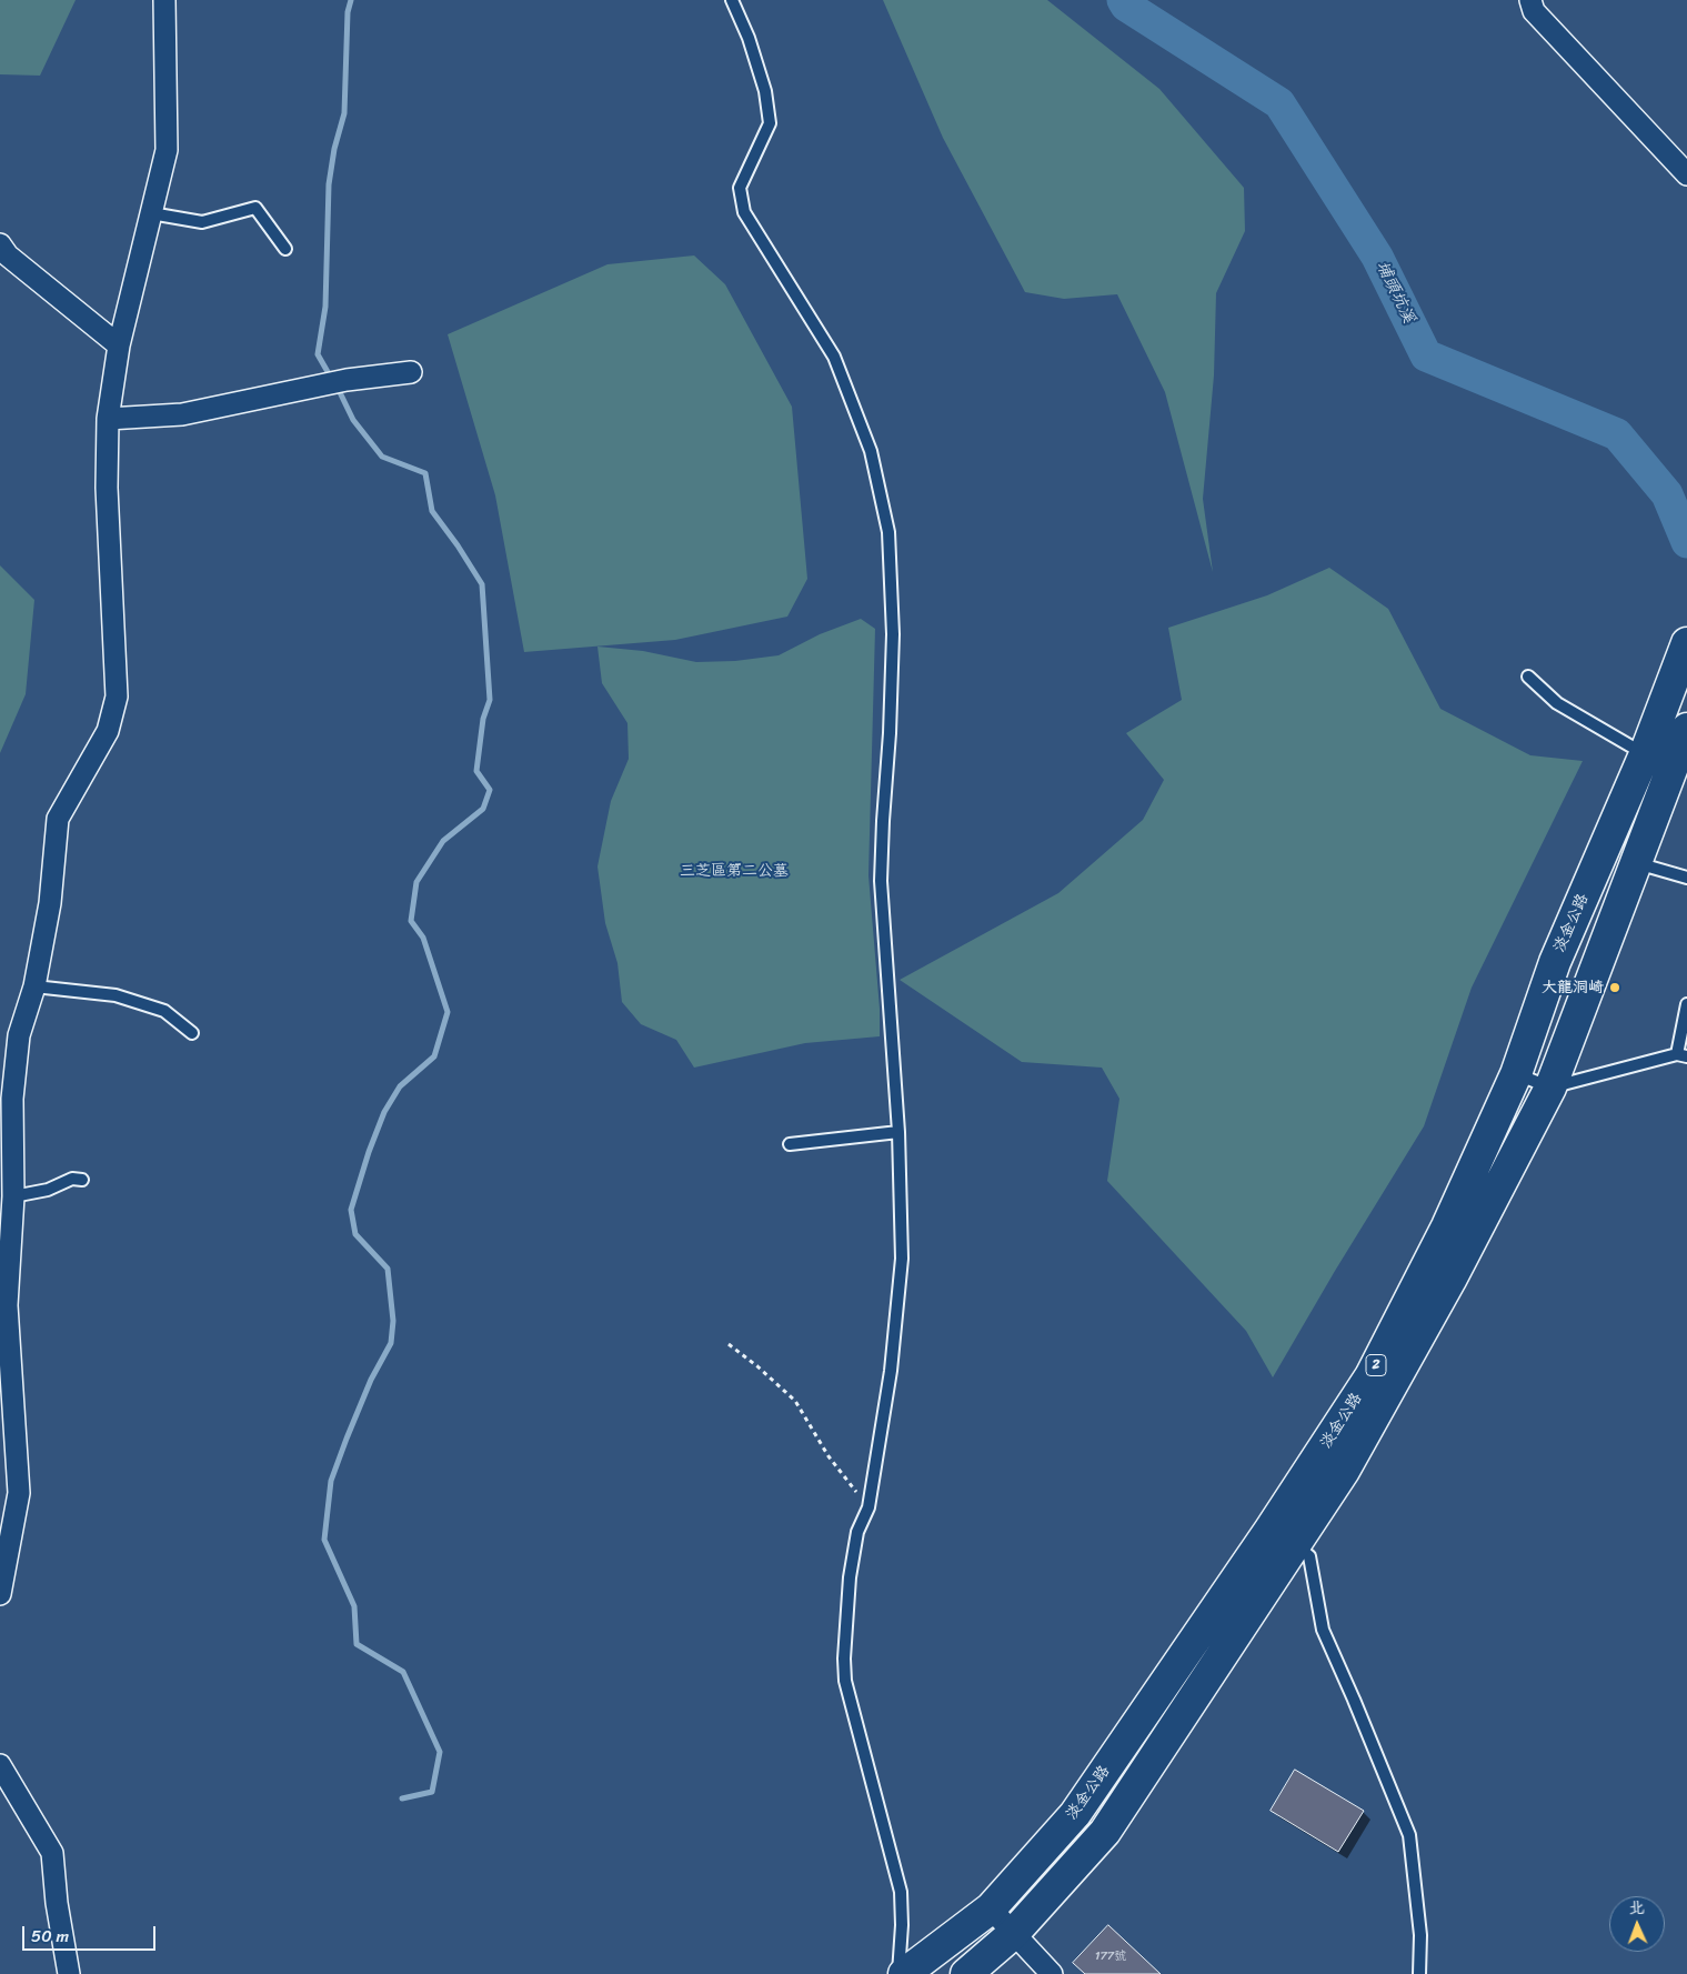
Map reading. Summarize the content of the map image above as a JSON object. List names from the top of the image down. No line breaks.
{"streets":{"main road":["淡金公路","2"]},"water":["埔頭坑溪"],"parks":["三芝區第二公墓"],"places":["大龍洞崎"],"house_numbers":["177號"],"scale_bar":"50 m","north":"top"}
